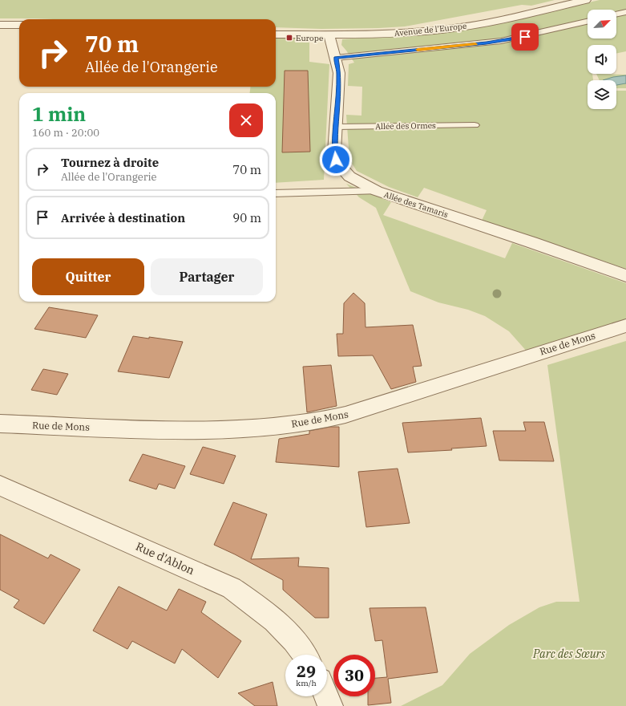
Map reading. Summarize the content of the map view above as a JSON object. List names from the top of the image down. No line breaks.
{"streets":{"street":["Avenue de l'Europe","Allée des Tamaris","Rue de Mons","Rue d'Ablon"],"lane":["Allée des Ormes"]},"crossings":[["Avenue de l'Europe","Allée des Tamaris"],["Allée des Ormes","Allée des Tamaris"]],"parks":["Parc des Sœurs"],"places":{"transit":["Europe"]},"north":"top right","page":{"turn":["70 m","Allée de l'Orangerie"],"heading":["1 min","160 m · 20:00"],"list":[{"name":"Tournez à droite","note":"Allée de l'Orangerie","value":"70 m"},{"name":"Arrivée à destination","value":"90 m"}],"buttons":["Quitter","Partager"],"speed":"29 km/h","limit":"30"}}
